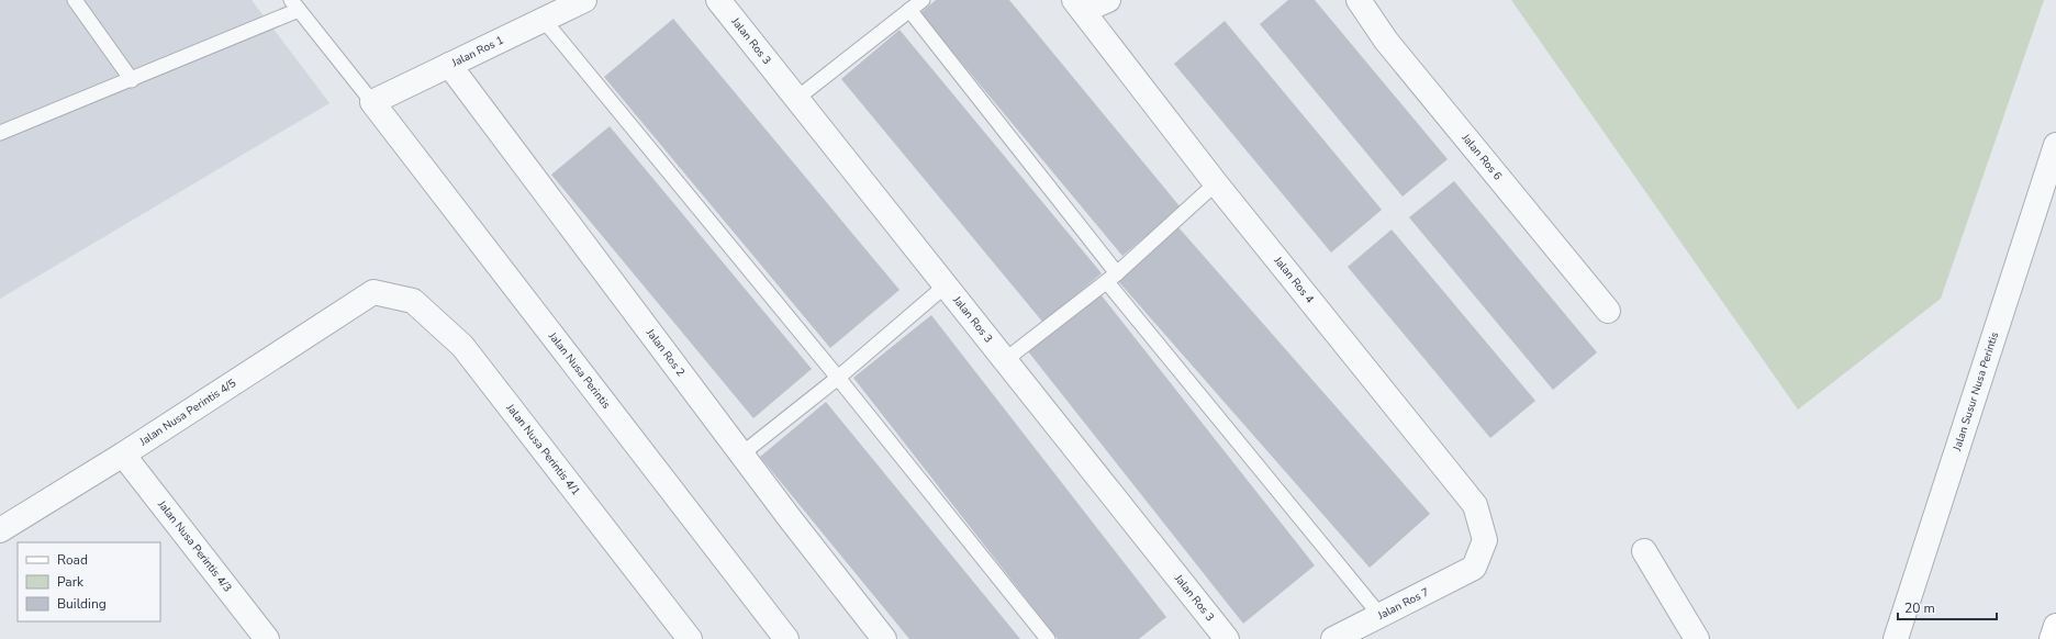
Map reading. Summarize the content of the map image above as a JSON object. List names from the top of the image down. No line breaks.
{"streets":{"street":["Jalan Ros 3","Jalan Ros 1","Jalan Ros 6","Jalan Ros 4","Jalan Ros 2","Jalan Nusa Perintis","Jalan Susur Nusa Perintis","Jalan Nusa Perintis 4/5","Jalan Nusa Perintis 4/1","Jalan Nusa Perintis 4/3","Jalan Ros 7"]},"crossings":[["Jalan Ros 1","Jalan Ros 2"],["Jalan Ros 1","Jalan Nusa Perintis"],["Jalan Ros 4","Jalan Ros 7"],["Jalan Nusa Perintis 4/5","Jalan Nusa Perintis 4/1"],["Jalan Nusa Perintis 4/5","Jalan Nusa Perintis 4/3"]],"legend":["Road","Park","Building"],"scale_bar":"20 m"}
